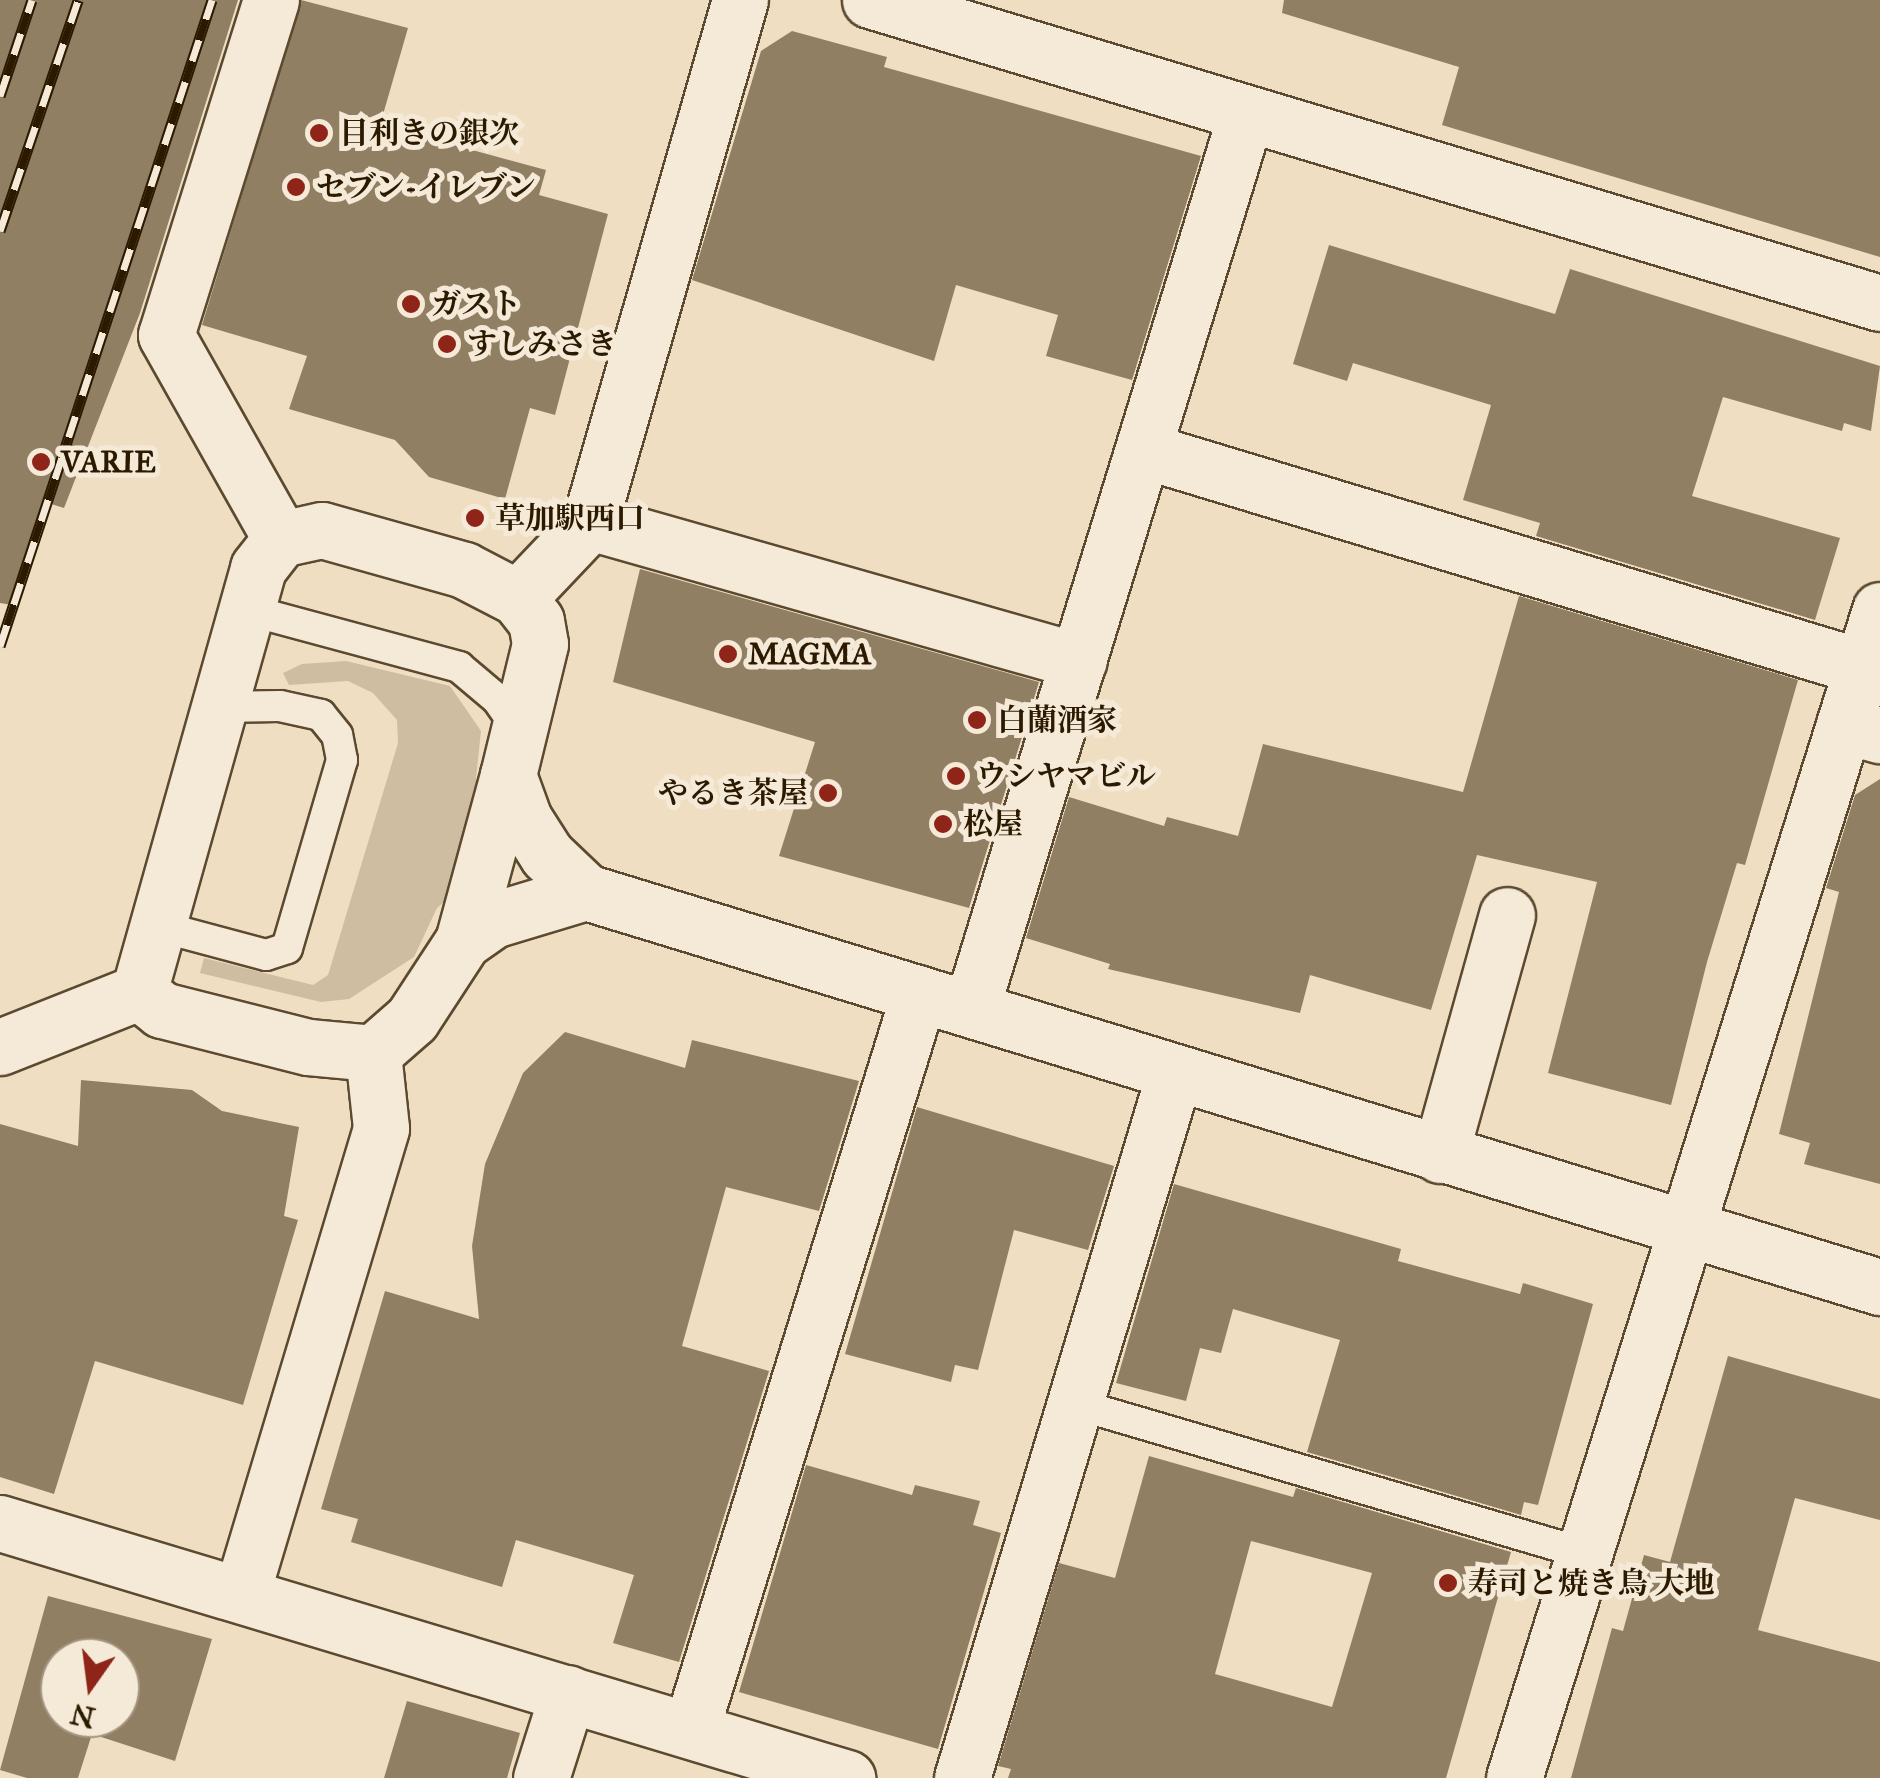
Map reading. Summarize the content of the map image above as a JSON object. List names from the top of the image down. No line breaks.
{"places":["目利きの銀次","セブン-イレブン","ガスト","すしみさき","VARIE","草加駅西口","MAGMA","白蘭酒家","ウシヤマビル","やるき茶屋","松屋","寿司と焼き鳥 大地"],"north":"bottom"}
